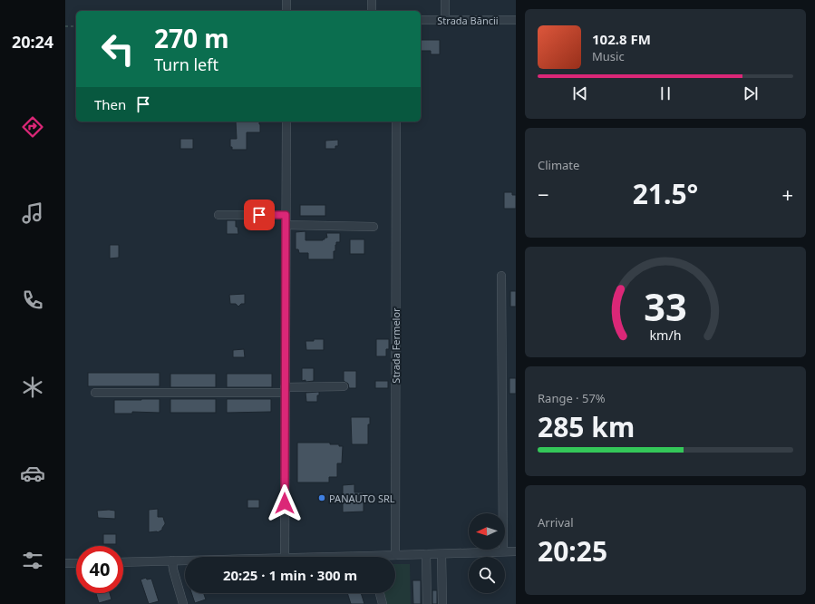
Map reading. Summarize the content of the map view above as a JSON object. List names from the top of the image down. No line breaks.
{"streets":{"street":["Strada Băncii","Strada Fermelor"]},"places":["PANAUTO SRL"],"north":"left","page":{"tabs":"20:24","turn":["270 m","Turn left"],"song":["102.8 FM","Music"],"then":"Then","tile":["Climate",["Range · 57%","285 km"],["Arrival","20:25"]],"heat":["−","21.5°","+"],"limit":"40","trip":"20:25 · 1 min · 300 m","gauge":["33","km/h"]}}
